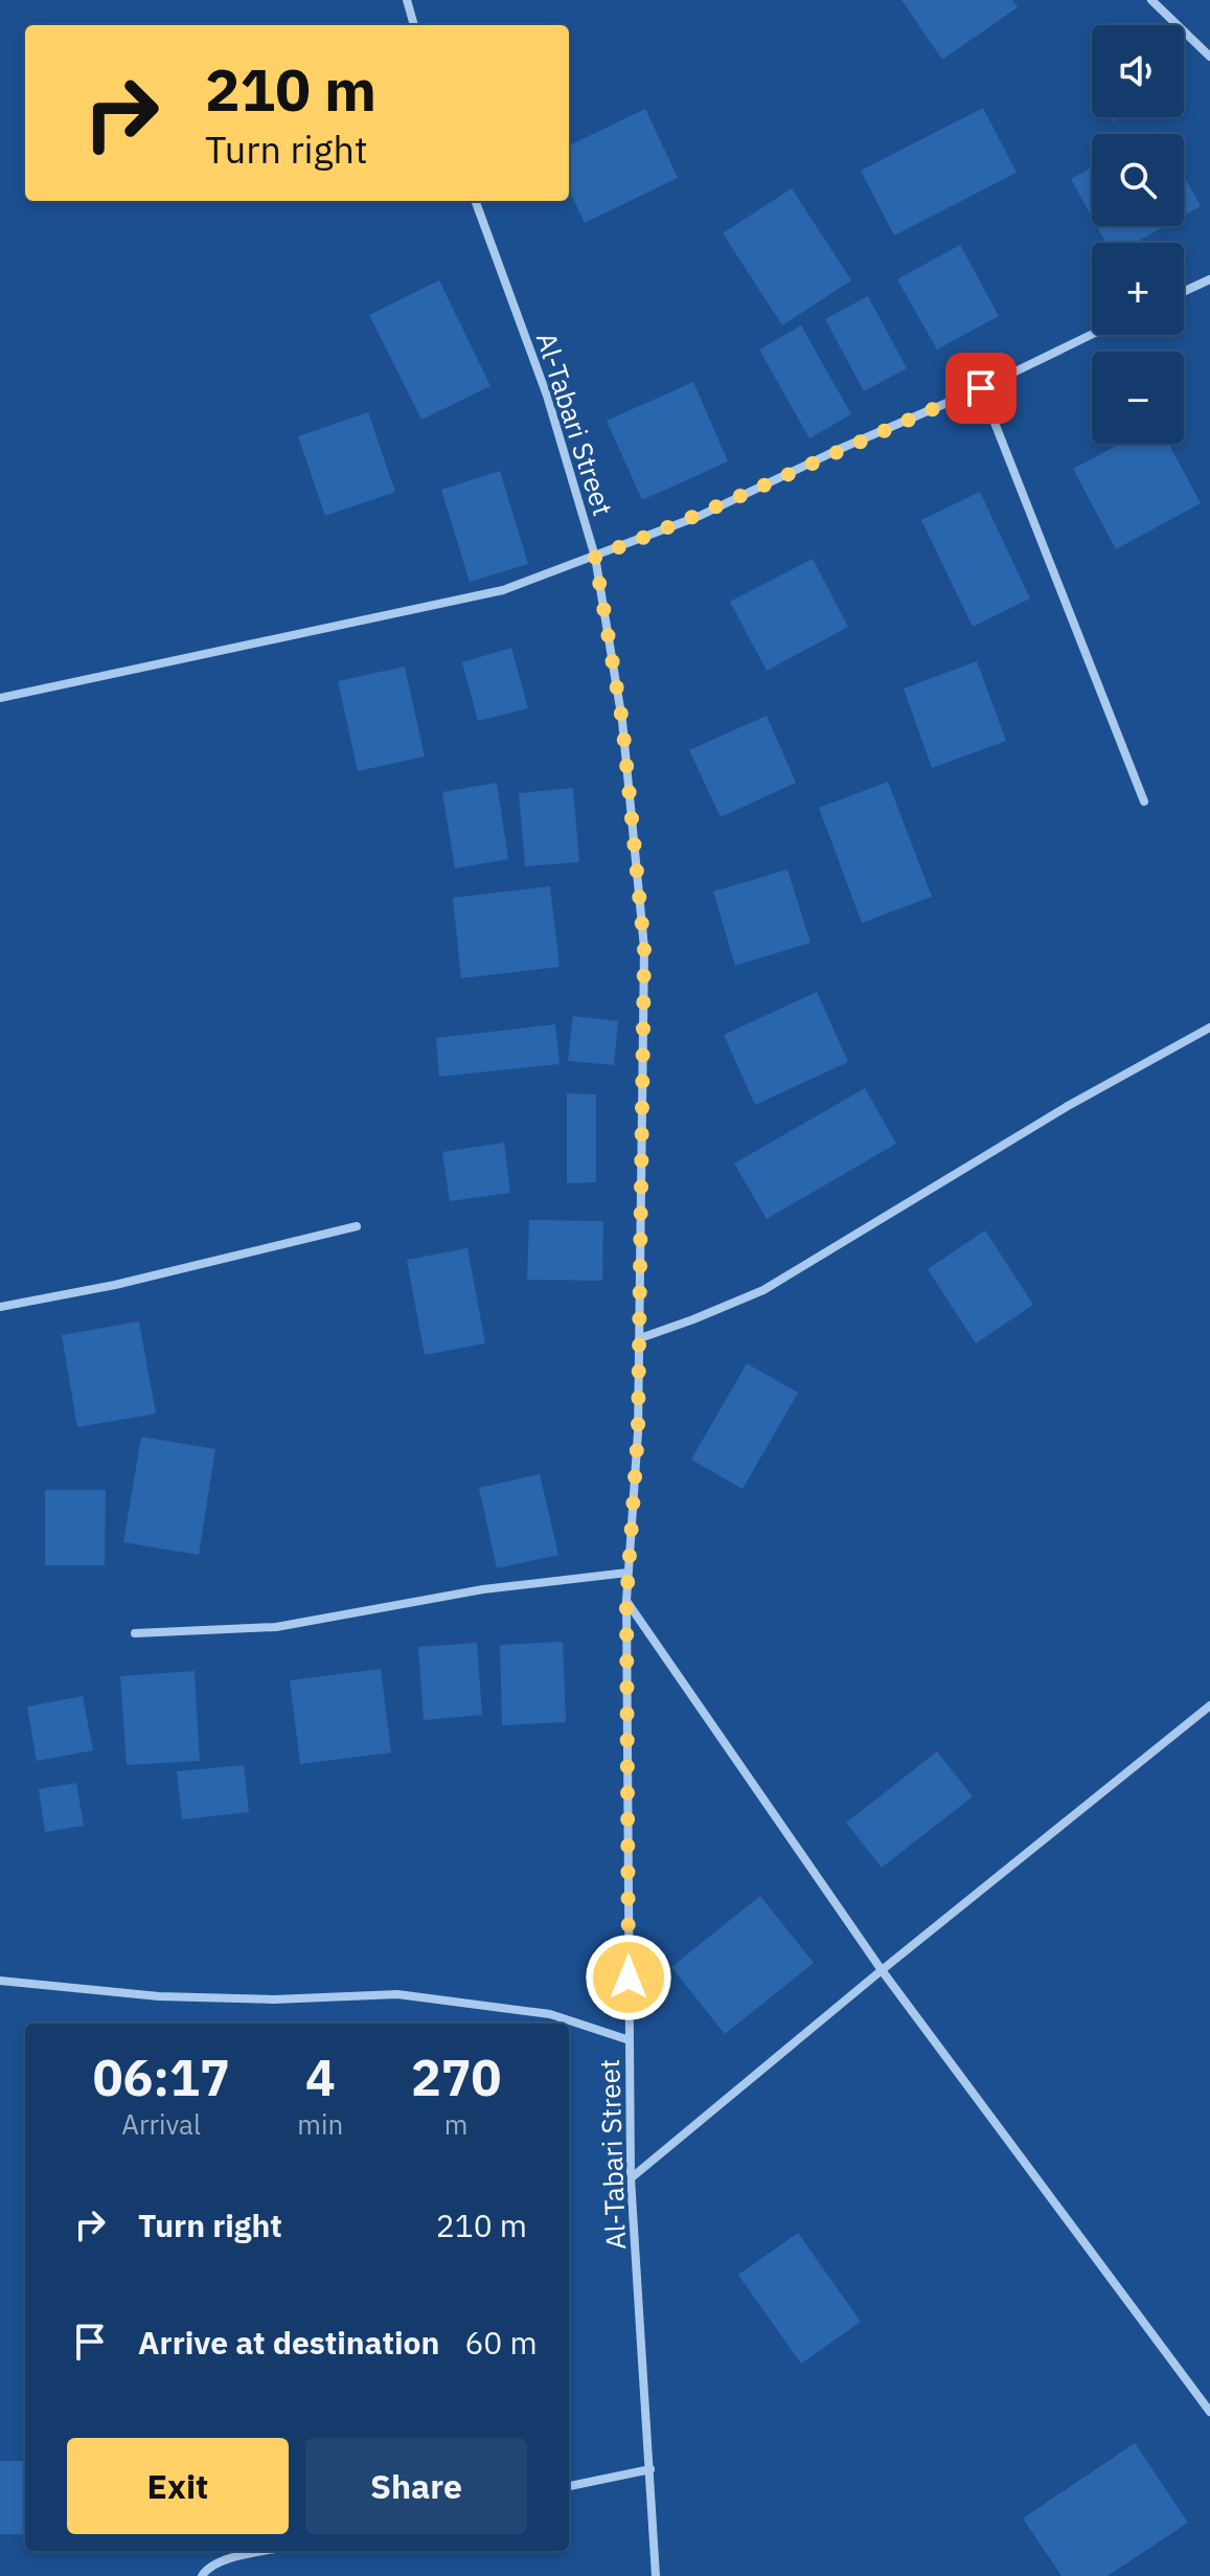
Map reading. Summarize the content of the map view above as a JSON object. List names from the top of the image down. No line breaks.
{"streets":{"street":["Al-Tabari Street"]},"page":{"map_buttons":["+","−"],"turn":["210 m","Turn right"],"eta":["06:17","Arrival","4","min","270","m"],"list":[{"name":"Turn right","value":"210 m"},{"name":"Arrive at destination","value":"60 m"}],"buttons":["Exit","Share"]}}
